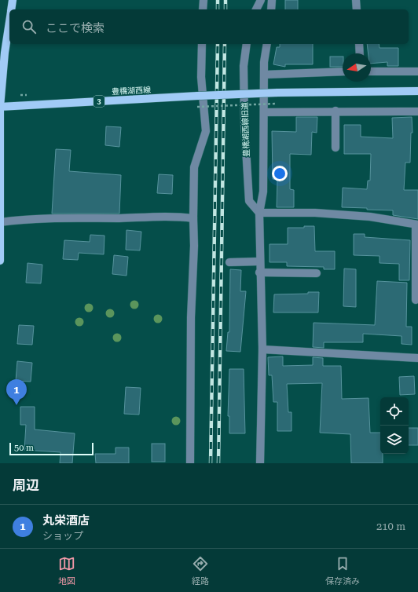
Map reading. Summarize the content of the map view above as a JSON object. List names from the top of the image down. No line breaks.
{"streets":{"main road":["豊橋湖西線","3"],"street":["豊橋湖西線旧道"]},"scale_bar":"50 m","north":"left","page":{"search":"ここで検索","pins":"1","scale":"50 m","heading":"周辺","list":[{"mark":"1","name":"丸栄酒店","note":"ショップ","value":"210 m"}],"nav":["地図","経路","保存済み"]}}
